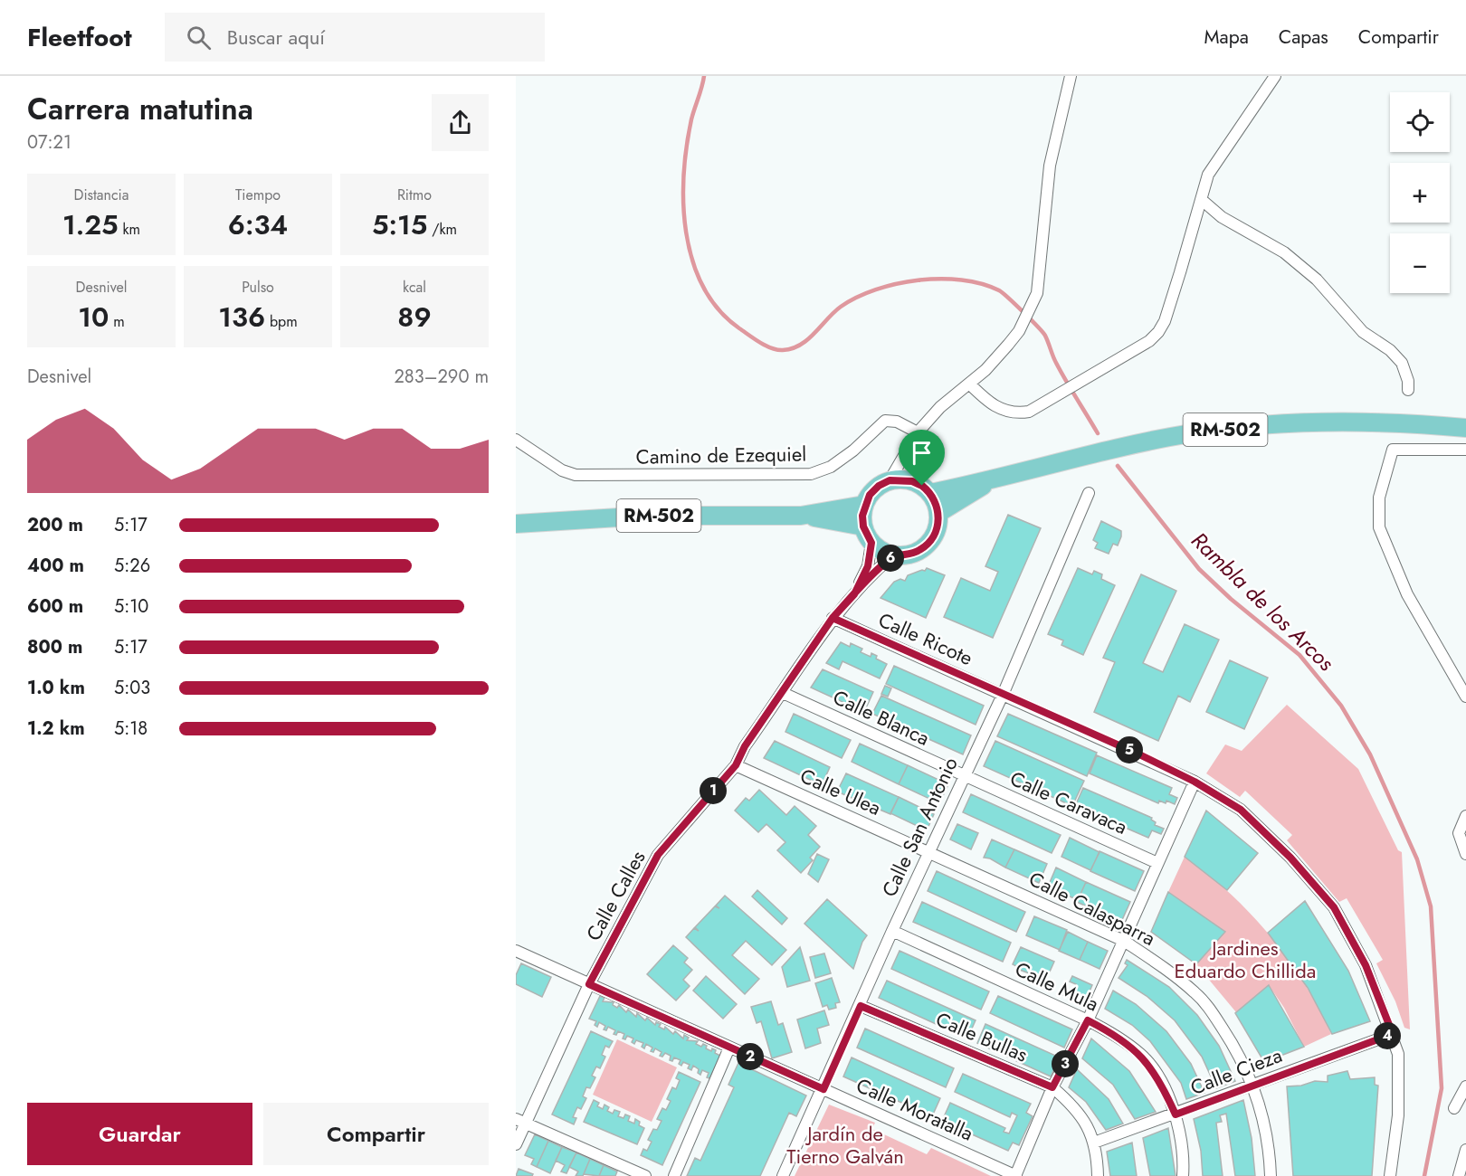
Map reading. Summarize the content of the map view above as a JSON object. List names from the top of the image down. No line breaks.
{"streets":{"main road":["RM-502"],"street":["Camino de Ezequiel","Calle Ricote","Calle Blanca","Calle Ulea","Calle Caravaca","Calle San Antonio","Calle Calles","Calle Calasparra","Calle Mula","Calle Bullas","Calle Cieza","Calle Moratalla"]},"crossings":[["RM-502","Calle Calles"],["Calle Ricote","Calle San Antonio"],["Calle Ricote","Calle Calles"],["Calle Ricote","Calle Cieza"],["Calle Blanca","Calle Caravaca"],["Calle Blanca","Calle San Antonio"],["Calle Blanca","Calle Calles"],["Calle Ulea","Calle San Antonio"],["Calle Ulea","Calle Calles"],["Calle Ulea","Calle Calasparra"],["Calle Caravaca","Calle San Antonio"],["Calle San Antonio","Calle Calasparra"],["Calle San Antonio","Calle Mula"],["Calle San Antonio","Calle Bullas"],["Calle San Antonio","Calle Moratalla"],["Calle Calles","Calle Moratalla"],["Calle Calasparra","Calle Cieza"],["Calle Mula","Calle Cieza"],["Calle Bullas","Calle Cieza"]],"water":["Rambla de los Arcos"],"parks":["Jardines Eduardo Chillida","Jardín de Tierno Galván"],"page":{"header":"Fleetfoot","search":"Buscar aquí","nav":["Mapa","Capas","Compartir"],"heading":["Carrera matutina","07:21"],"map_buttons":["+","−"],"stats":[["Distancia","1.25 km"],["Tiempo","6:34"],["Ritmo","5:15 /km"],["Desnivel","10 m"],["Pulso","136 bpm"],["kcal","89"]],"chart":["Desnivel","283–290 m"],"list":[{"name":"200 m","note":"5:17"},{"name":"400 m","note":"5:26"},{"name":"600 m","note":"5:10"},{"name":"800 m","note":"5:17"},{"name":"1.0 km","note":"5:03"},{"name":"1.2 km","note":"5:18"}],"pins":["6","5","1","4","2","3"],"buttons":["Guardar","Compartir"]}}
